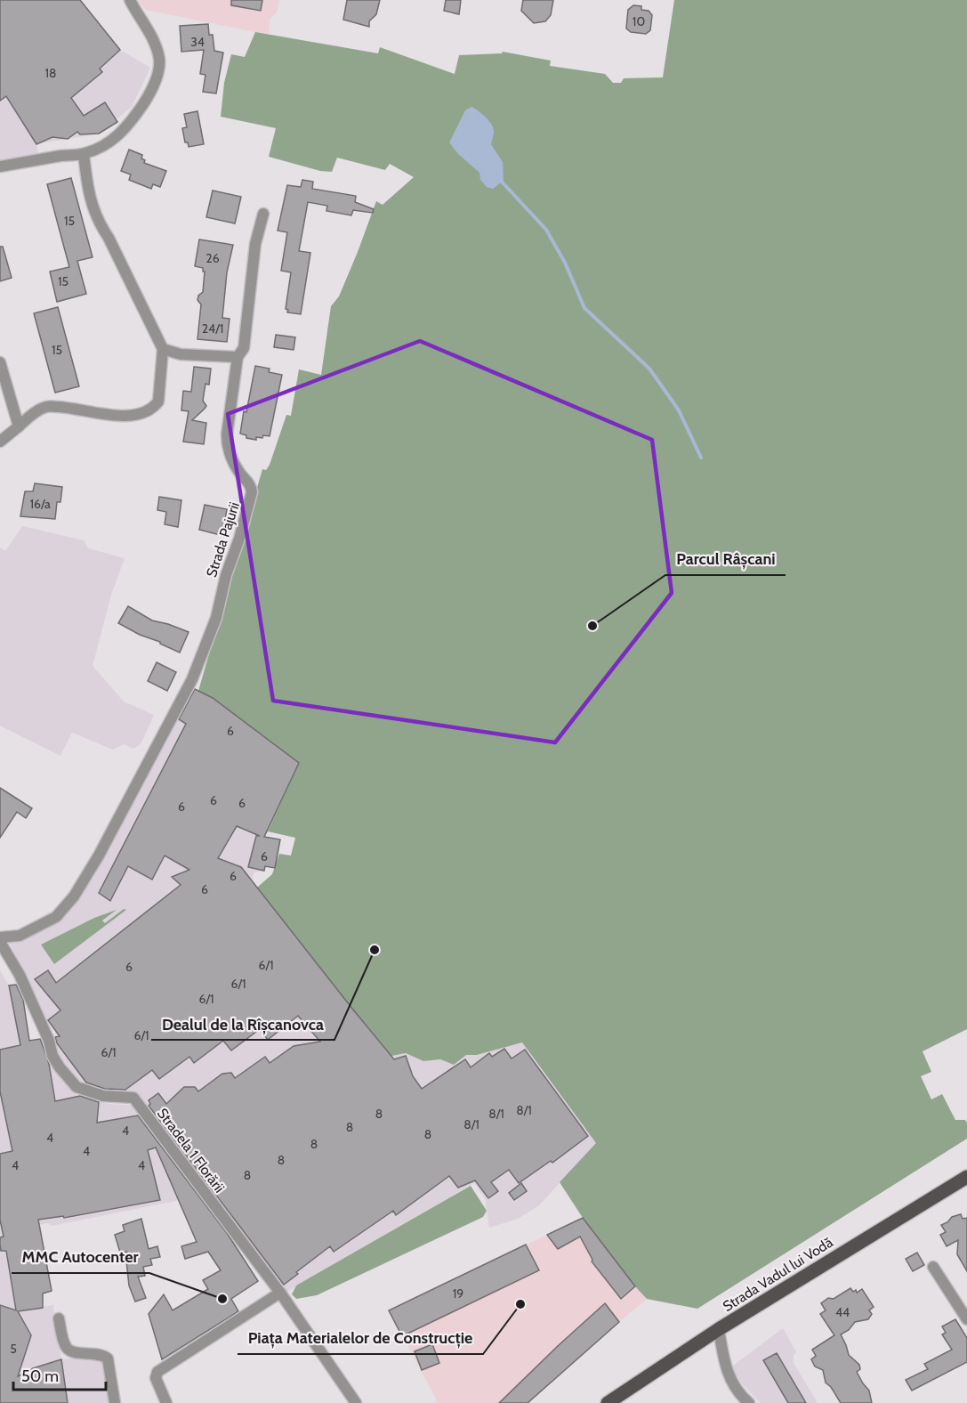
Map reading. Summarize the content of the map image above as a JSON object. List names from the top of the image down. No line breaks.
{"streets":{"main road":["Strada Vadul lui Vodă"],"street":["Strada Pajurii","Stradela 1 Florării"]},"crossings":[["Strada Pajurii","Stradela 1 Florării"]],"places":["Parcul Râșcani","Dealul de la Rîșcanovca","MMC Autocenter","Piața Materialelor de Construcție"],"house_numbers":["10","34","18","15","26","15","24/1","15","16/a","6","6","6","6","6","6","6","6/1","6","6/1","6/1","6/1","6/1","8/1","8","8/1","8/1","8","4","8","4","8","4","8","4","4","8","19","44","5"],"scale_bar":"50 m"}
